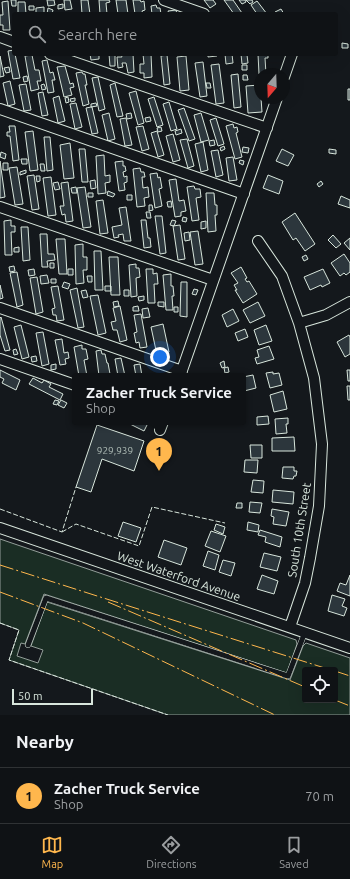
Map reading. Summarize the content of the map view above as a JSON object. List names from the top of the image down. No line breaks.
{"streets":{"street":["South 10th Street","West Waterford Avenue"]},"crossings":[["South 10th Street","West Waterford Avenue"]],"house_numbers":["929,939"],"scale_bar":"50 m","north":"bottom","page":{"search":"Search here","popup":["Zacher Truck Service","Shop"],"pins":"1","scale":"50 m","heading":"Nearby","list":[{"mark":"1","name":"Zacher Truck Service","note":"Shop","value":"70 m"}],"nav":["Map","Directions","Saved"]}}
